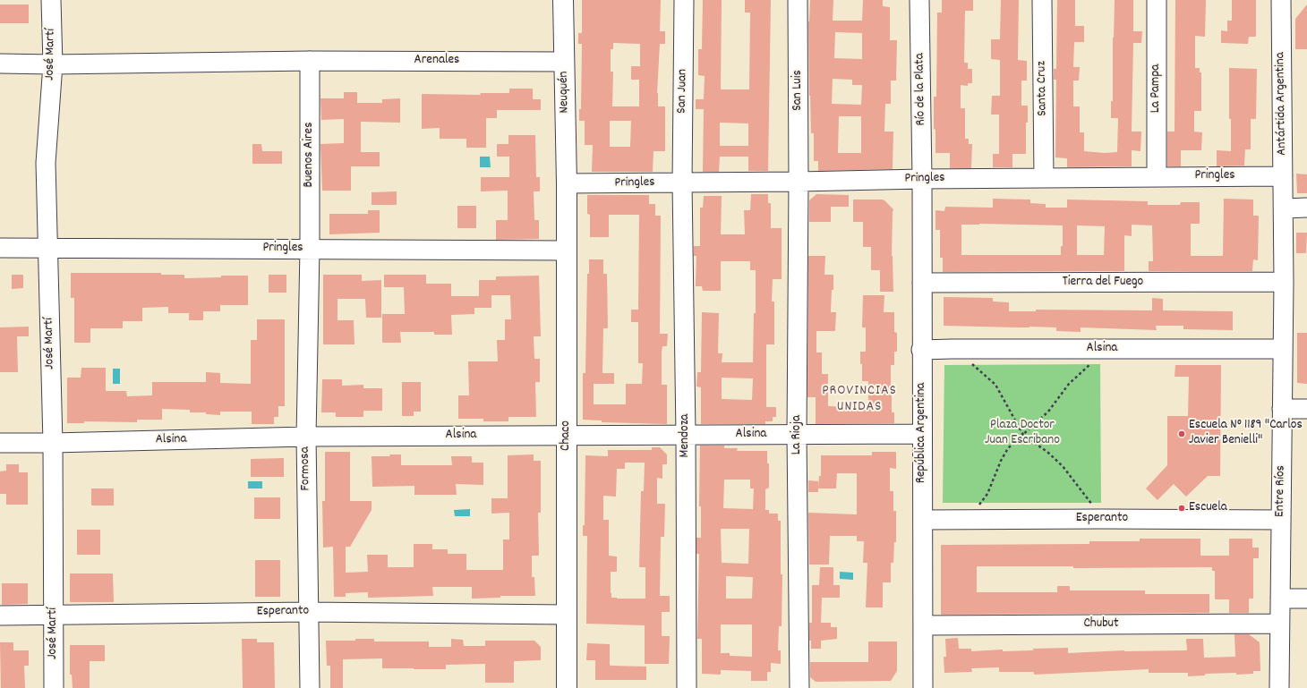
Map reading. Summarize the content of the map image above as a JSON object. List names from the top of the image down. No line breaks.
{"streets":{"main road":["Neuquén","Chaco"],"street":["José Martí","Arenales","Santa Cruz","La Pampa","Río de la Plata","San Luis","San Juan","Antártida Argentina","Buenos Aires","Pringles","Tierra del Fuego","Alsina","República Argentina","La Rioja","Mendoza","Formosa","Entre Ríos","Esperanto","Chubut"]},"crossings":[["José Martí","Arenales"],["José Martí","Pringles"],["José Martí","Alsina"],["José Martí","Esperanto"],["Arenales","Neuquén"],["Arenales","Buenos Aires"],["Santa Cruz","Pringles"],["La Pampa","Pringles"],["Río de la Plata","Pringles"],["Río de la Plata","República Argentina"],["San Luis","Pringles"],["San Luis","La Rioja"],["San Juan","Pringles"],["San Juan","Mendoza"],["Neuquén","Pringles"],["Neuquén","Chaco"],["Antártida Argentina","Pringles"],["Antártida Argentina","Entre Ríos"],["Buenos Aires","Pringles"],["Buenos Aires","Formosa"],["Pringles","República Argentina"],["Pringles","La Rioja"],["Pringles","Chaco"],["Pringles","Mendoza"],["Pringles","Formosa"],["Tierra del Fuego","República Argentina"],["Tierra del Fuego","Entre Ríos"],["Alsina","República Argentina"],["Alsina","La Rioja"],["Alsina","Chaco"],["Alsina","Mendoza"],["Alsina","Formosa"],["Alsina","Entre Ríos"],["República Argentina","Esperanto"],["República Argentina","Chubut"],["Chaco","Esperanto"],["Formosa","Esperanto"],["Entre Ríos","Esperanto"],["Entre Ríos","Chubut"]],"districts":["PROVINCIAS UNIDAS"],"parks":["Plaza Doctor Juan Escribano"],"places":["Escuela N° 1189 \"Carlos Javier Benielli\"","Escuela"]}
